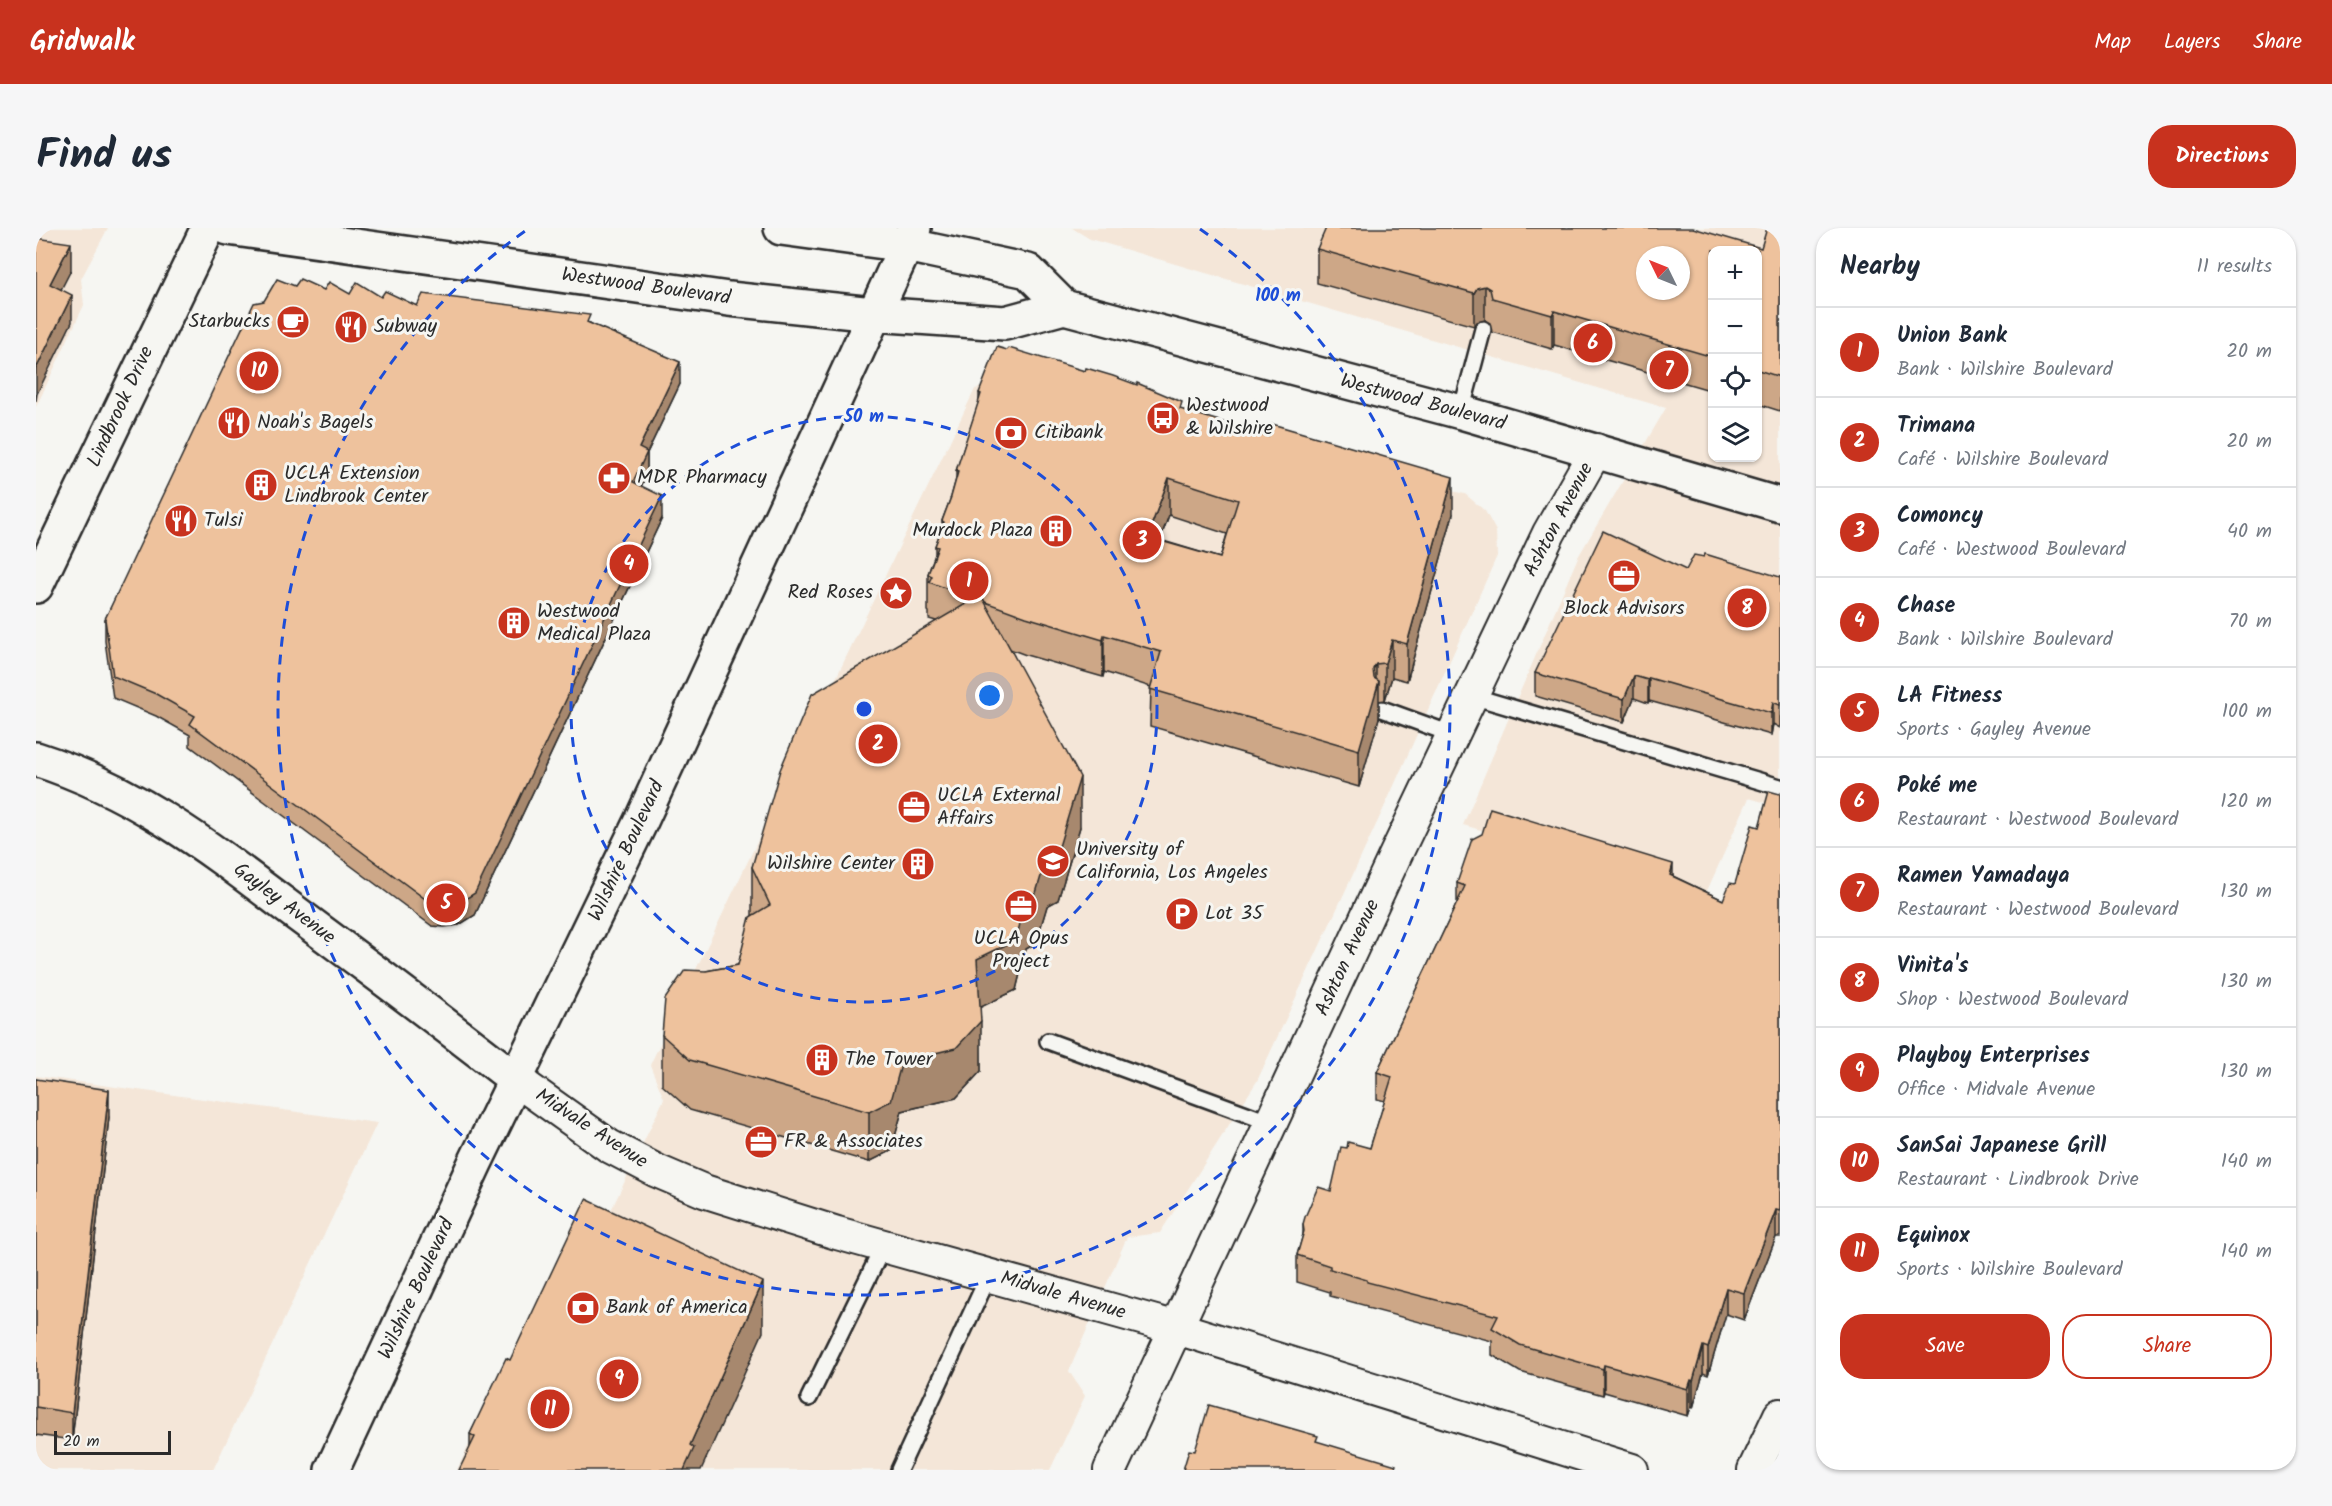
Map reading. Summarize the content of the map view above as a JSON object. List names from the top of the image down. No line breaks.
{"streets":{"main road":["Westwood Boulevard","Lindbrook Drive","Wilshire Boulevard","Gayley Avenue"],"street":["Ashton Avenue","Midvale Avenue"]},"crossings":[["Westwood Boulevard","Ashton Avenue"],["Westwood Boulevard","Wilshire Boulevard"],["Ashton Avenue","Midvale Avenue"],["Wilshire Boulevard","Gayley Avenue"],["Wilshire Boulevard","Midvale Avenue"],["Gayley Avenue","Midvale Avenue"]],"places":{"cafe":["Starbucks"],"restaurant":["Subway","Noah's Bagels","Tulsi"],"bus stop":["Westwood & Wilshire"],"bank":["Citibank","Bank of America"],"pharmacy":["MDR Pharmacy"],"building":["UCLA Extension Lindbrook Center","Murdock Plaza","Westwood Medical Plaza","Wilshire Center","The Tower"],"office":["Block Advisors","UCLA External Affairs","UCLA Opus Project","FR & Associates"],"place":["Red Roses"],"school or university":["University of California, Los Angeles"],"parking":["Lot 35"]},"scale_bar":"20 m","north":"top left","page":{"header":"Gridwalk","nav":["Map","Layers","Share"],"title":"Find us","buttons":["Directions",["Save","Share"]],"heading":["Nearby","11 results"],"map_buttons":["+","−"],"list":[{"mark":"1","name":"Union Bank","note":"Bank · Wilshire Boulevard","value":"20 m"},{"mark":"2","name":"Trimana","note":"Café · Wilshire Boulevard","value":"20 m"},{"mark":"3","name":"Comoncy","note":"Café · Westwood Boulevard","value":"40 m"},{"mark":"4","name":"Chase","note":"Bank · Wilshire Boulevard","value":"70 m"},{"mark":"5","name":"LA Fitness","note":"Sports · Gayley Avenue","value":"100 m"},{"mark":"6","name":"Poké me","note":"Restaurant · Westwood Boulevard","value":"120 m"},{"mark":"7","name":"Ramen Yamadaya","note":"Restaurant · Westwood Boulevard","value":"130 m"},{"mark":"8","name":"Vinita's","note":"Shop · Westwood Boulevard","value":"130 m"},{"mark":"9","name":"Playboy Enterprises","note":"Office · Midvale Avenue","value":"130 m"},{"mark":"10","name":"SanSai Japanese Grill","note":"Restaurant · Lindbrook Drive","value":"140 m"},{"mark":"11","name":"Equinox","note":"Sports · Wilshire Boulevard","value":"140 m"}],"pins":["6","7","10","3","4","1","8","2","5","9","11"],"scale":"20 m"},"rings":["100 m","50 m"]}
